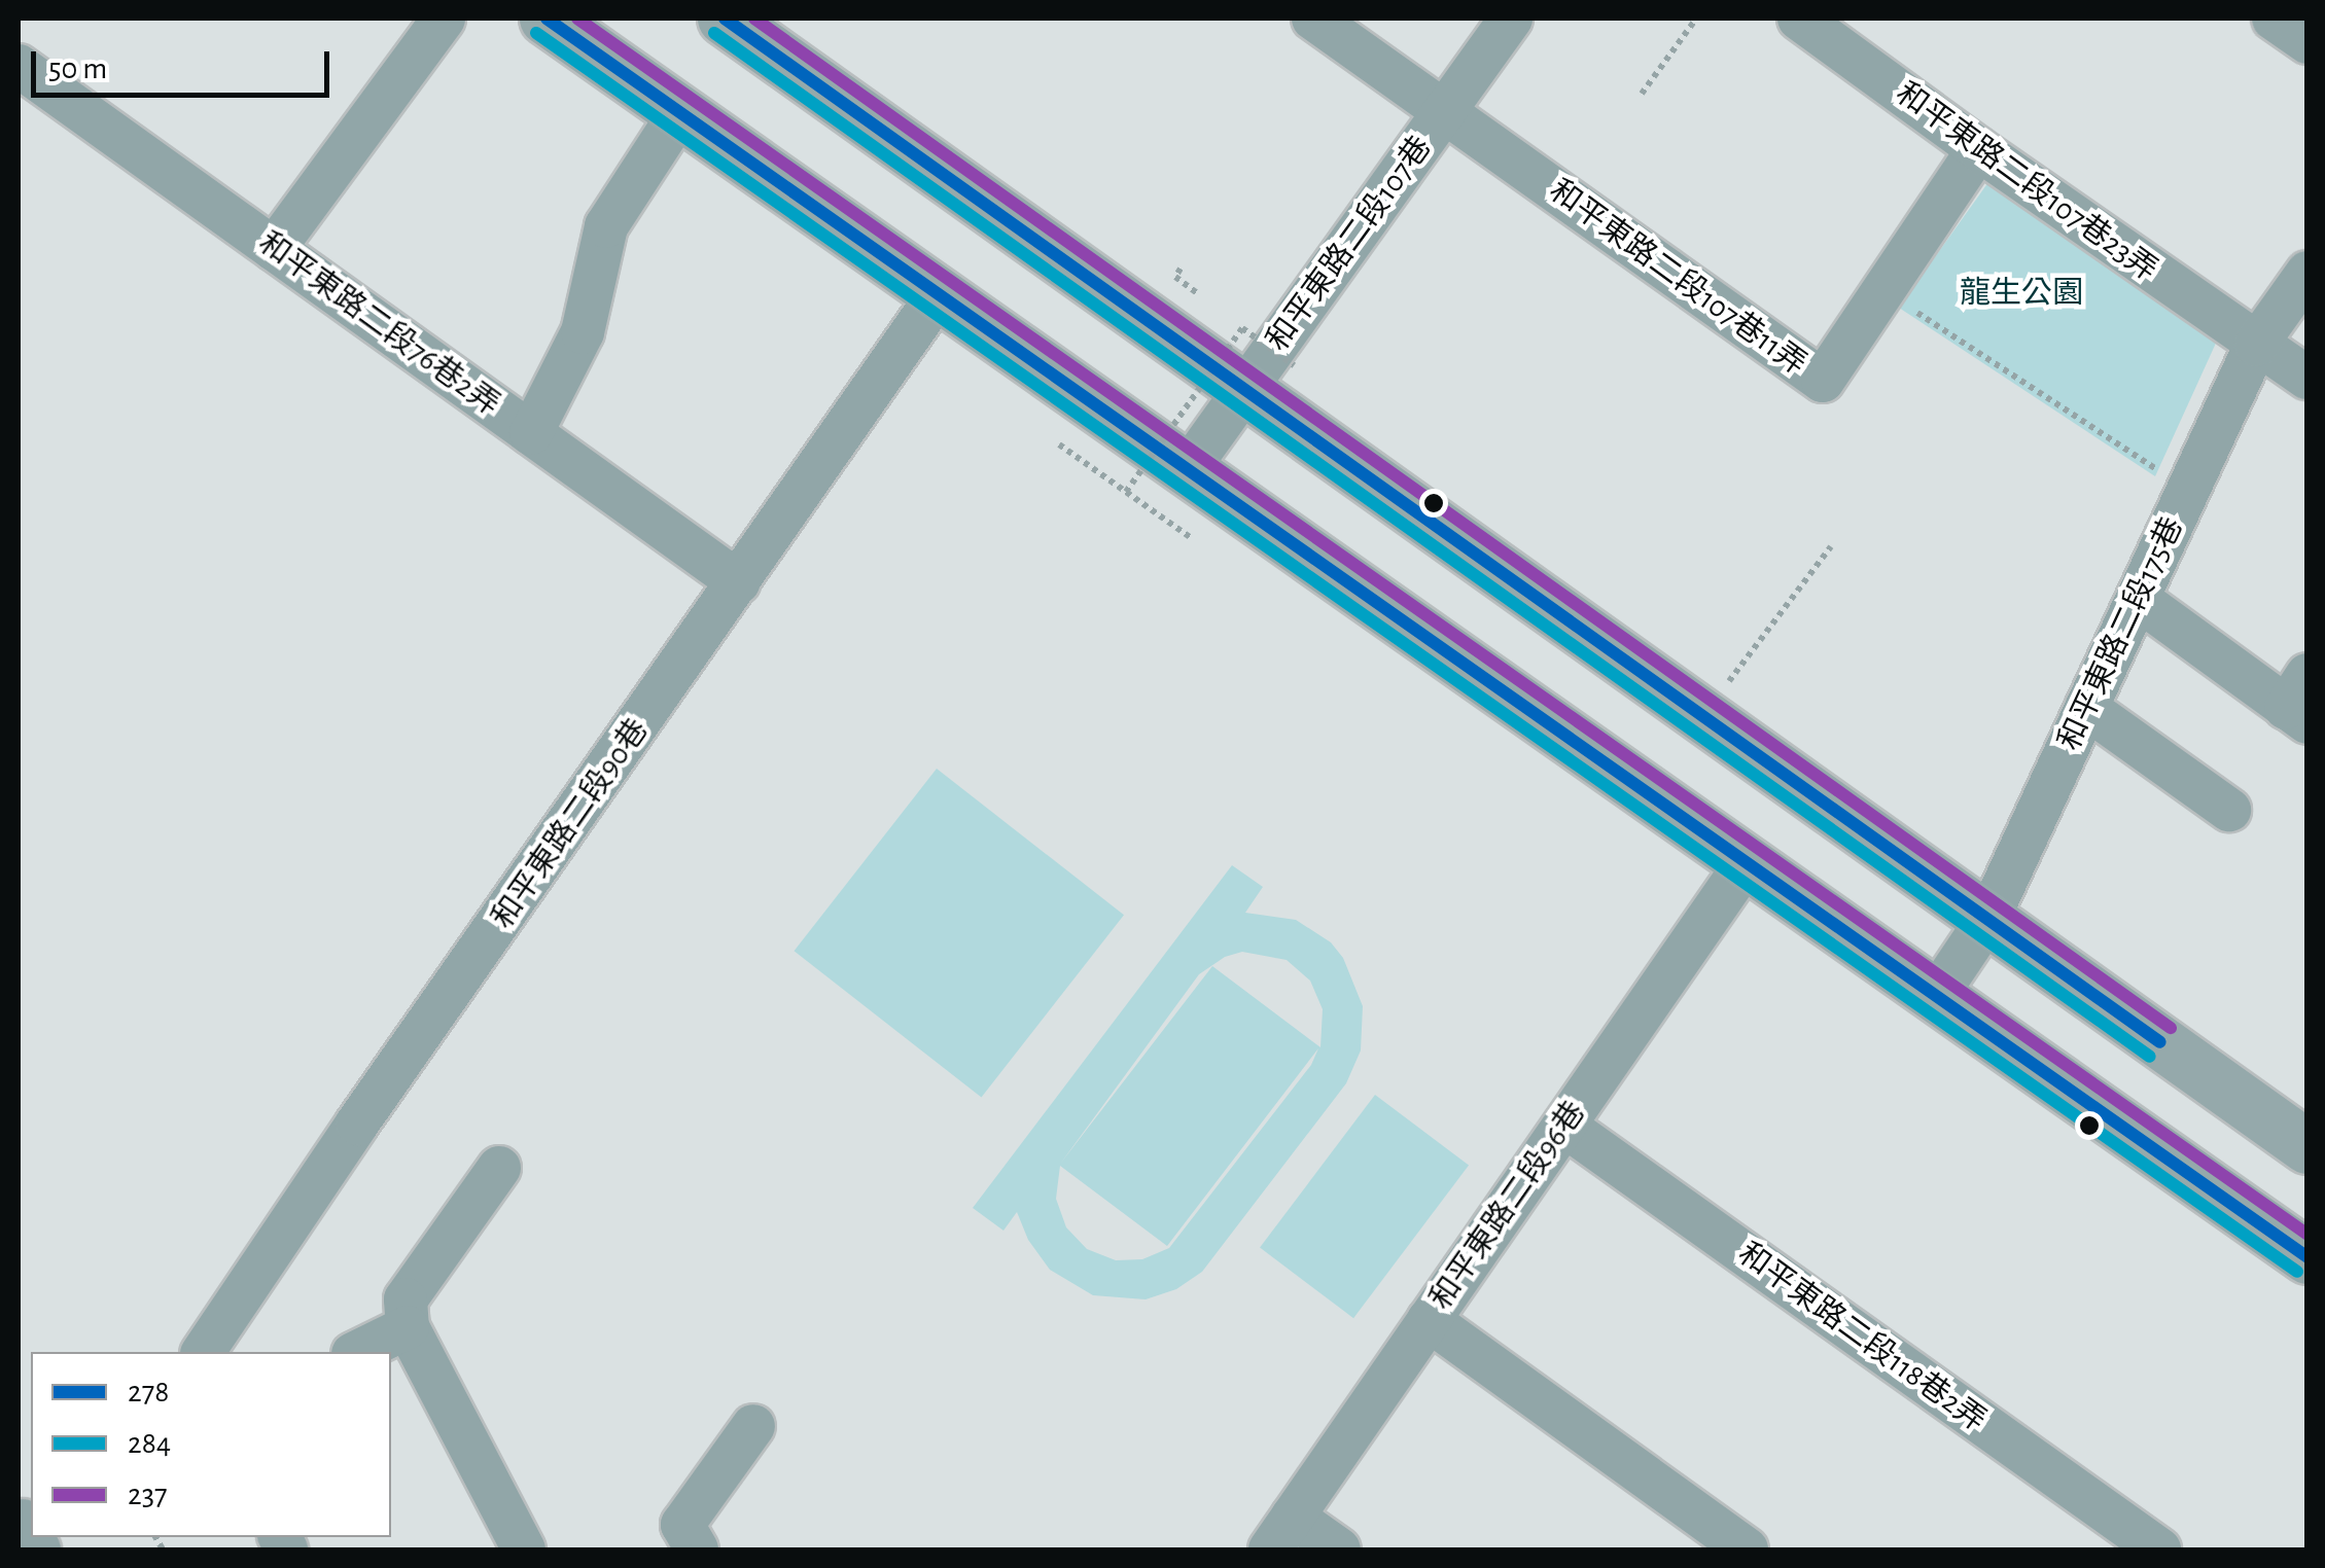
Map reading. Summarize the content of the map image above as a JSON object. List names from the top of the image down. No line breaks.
{"streets":{"street":["和平東路二段107巷23弄","和平東路二段107巷","和平東路二段107巷11弄","和平東路二段76巷2弄","和平東路二段175巷","和平東路二段90巷","和平東路二段96巷","和平東路二段118巷2弄"]},"crossings":[["和平東路二段107巷23弄","和平東路二段107巷11弄"],["和平東路二段107巷23弄","和平東路二段175巷"],["和平東路二段107巷","和平東路二段107巷11弄"],["和平東路二段76巷2弄","和平東路二段90巷"],["和平東路二段96巷","和平東路二段118巷2弄"]],"parks":["龍生公園"],"lines":["transit line 278","transit line 237","transit line 284"],"legend":["278","284","237"],"scale_bar":"50 m"}
